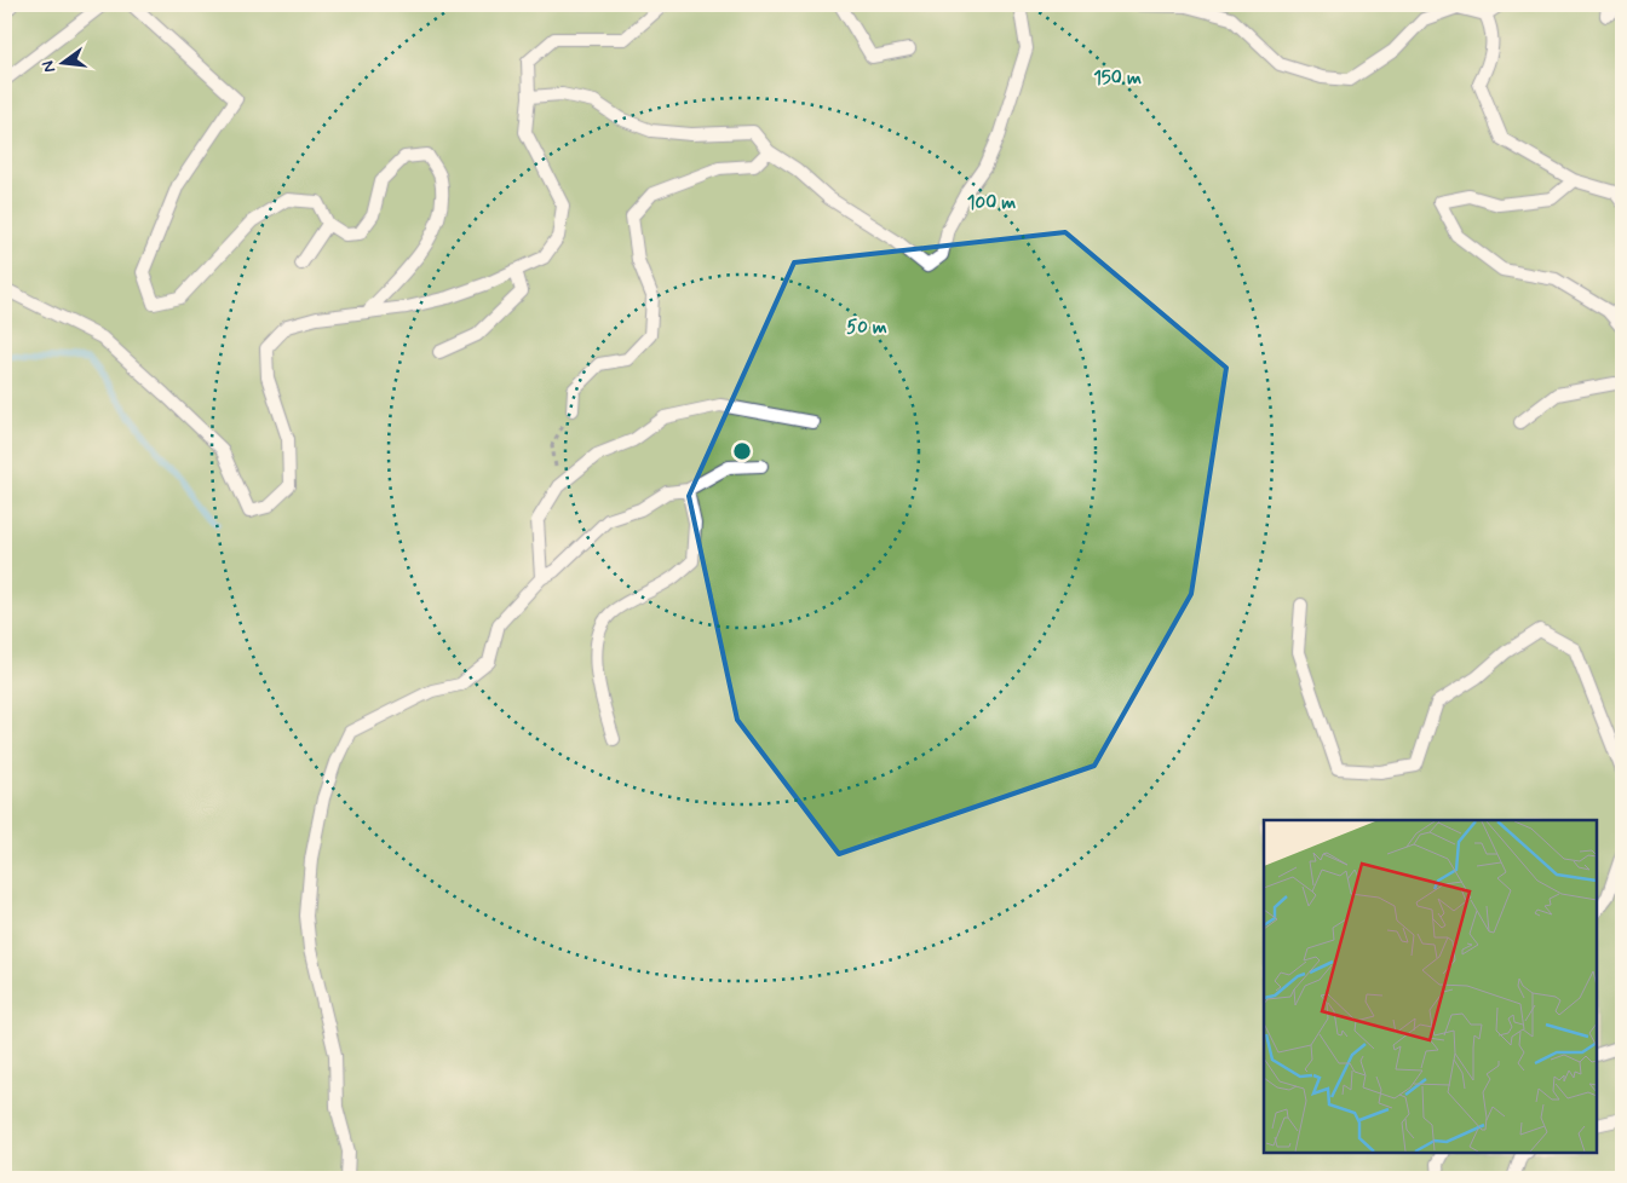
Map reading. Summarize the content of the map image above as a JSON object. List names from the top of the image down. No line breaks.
{"north":"left","rings":["150 m","100 m","50 m"]}
